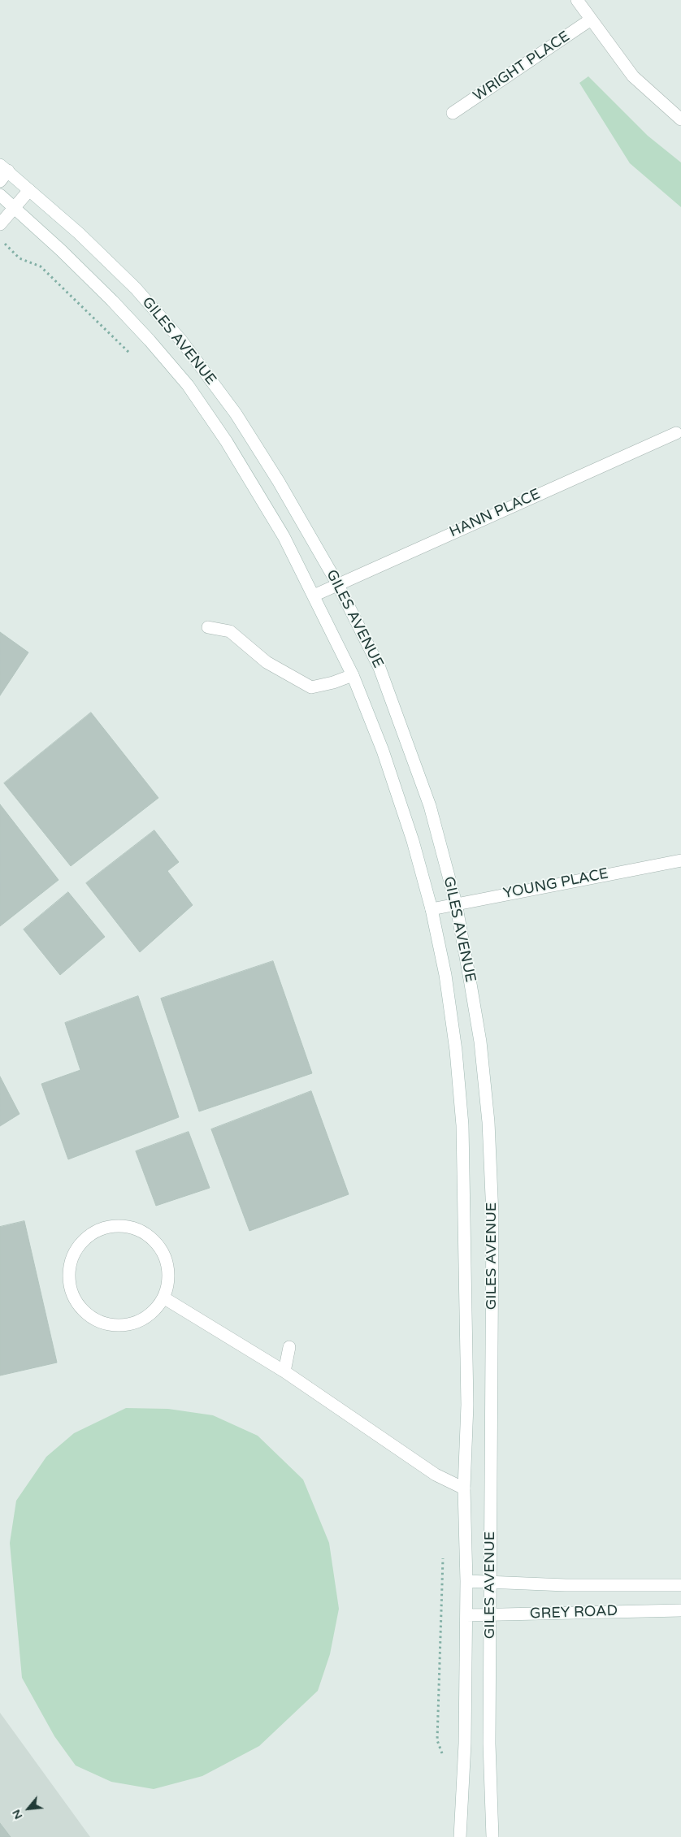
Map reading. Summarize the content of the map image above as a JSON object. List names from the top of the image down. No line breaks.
{"streets":{"street":["WRIGHT PLACE","GILES AVENUE","HANN PLACE","YOUNG PLACE","GREY ROAD"]},"crossings":[["GILES AVENUE","HANN PLACE"],["GILES AVENUE","YOUNG PLACE"],["GILES AVENUE","GREY ROAD"]],"north":"bottom left"}
